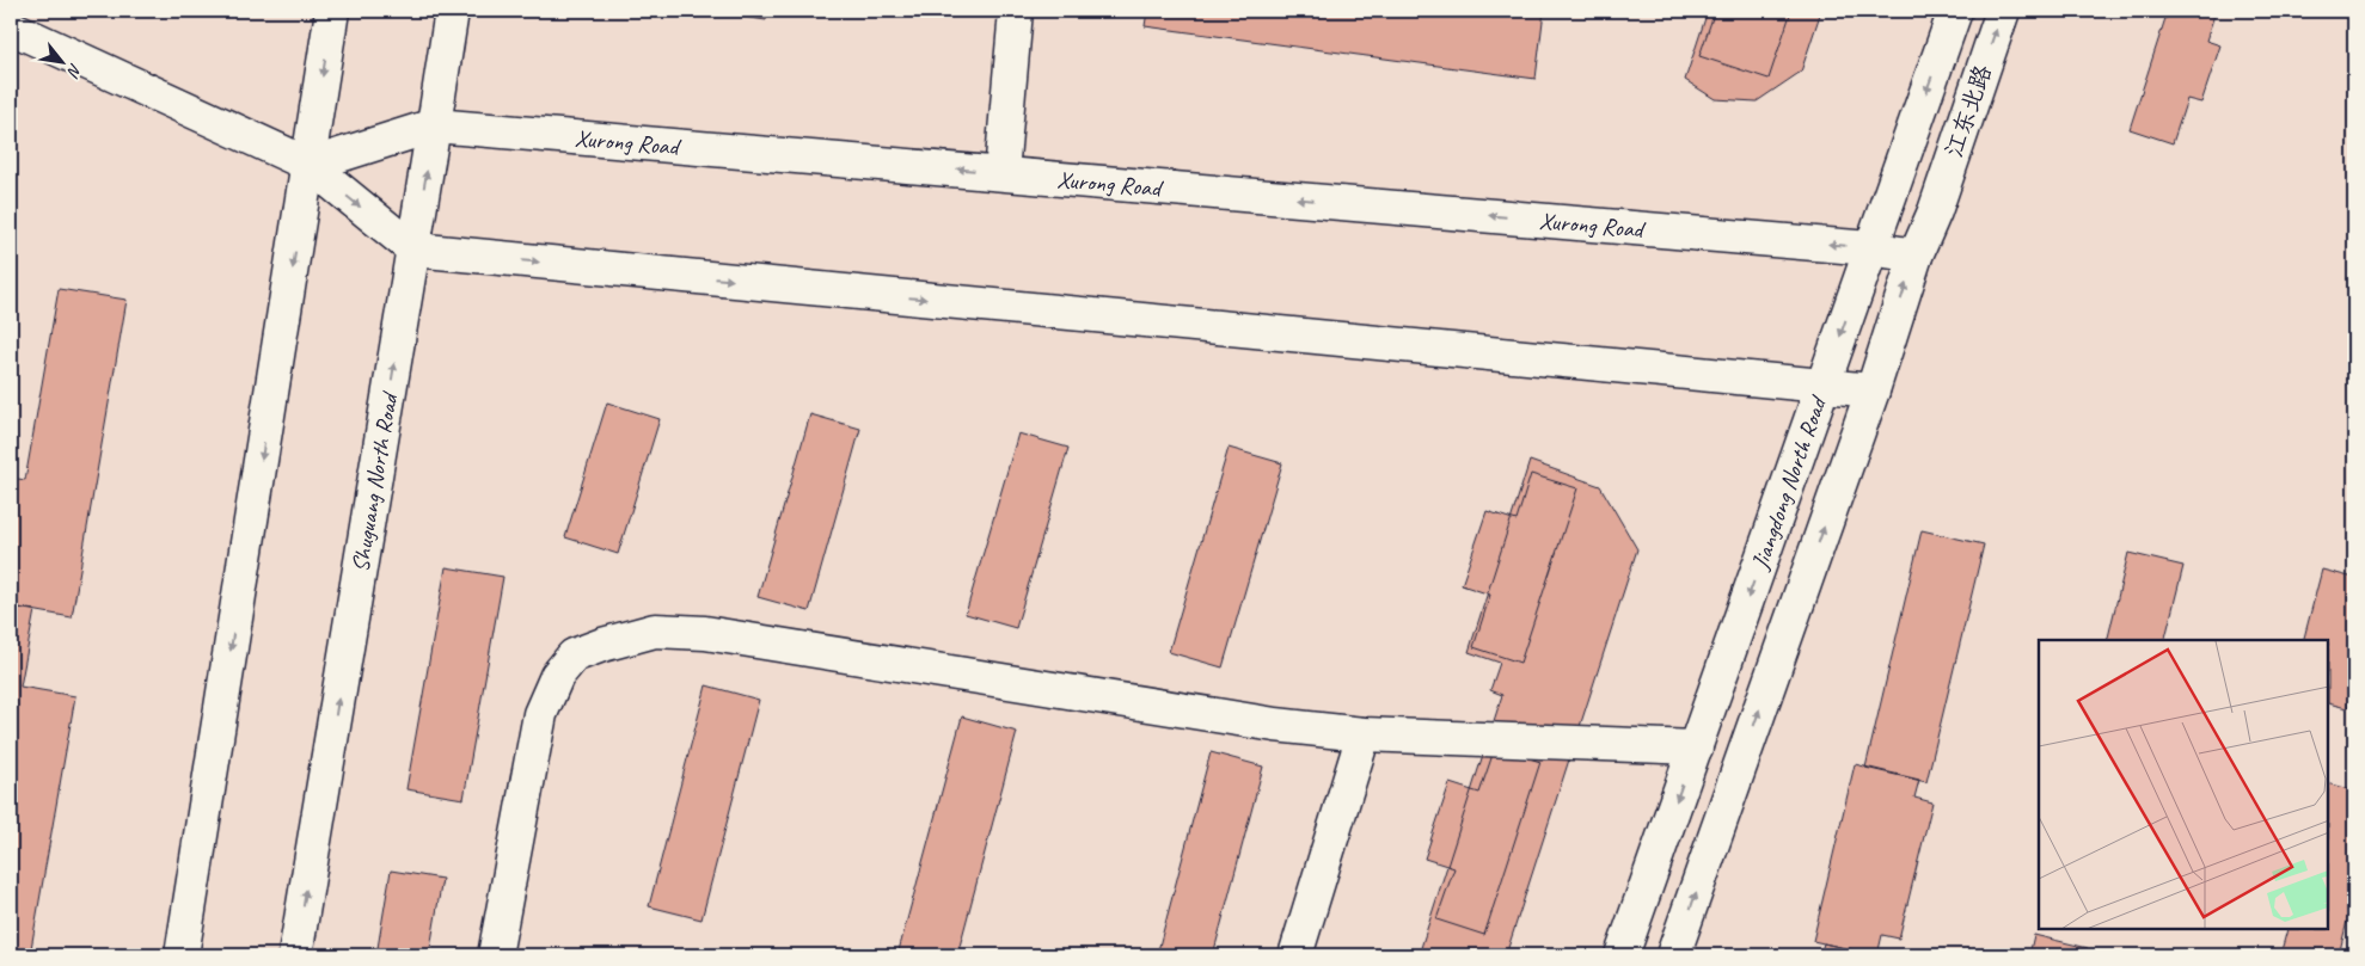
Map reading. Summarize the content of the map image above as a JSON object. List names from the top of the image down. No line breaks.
{"streets":{"main road":["Xurong Road","Shuguang North Road","Jiangdong North Road"]},"crossings":[["Xurong Road","Shuguang North Road"],["Xurong Road","Jiangdong North Road"]],"north":"bottom right"}
